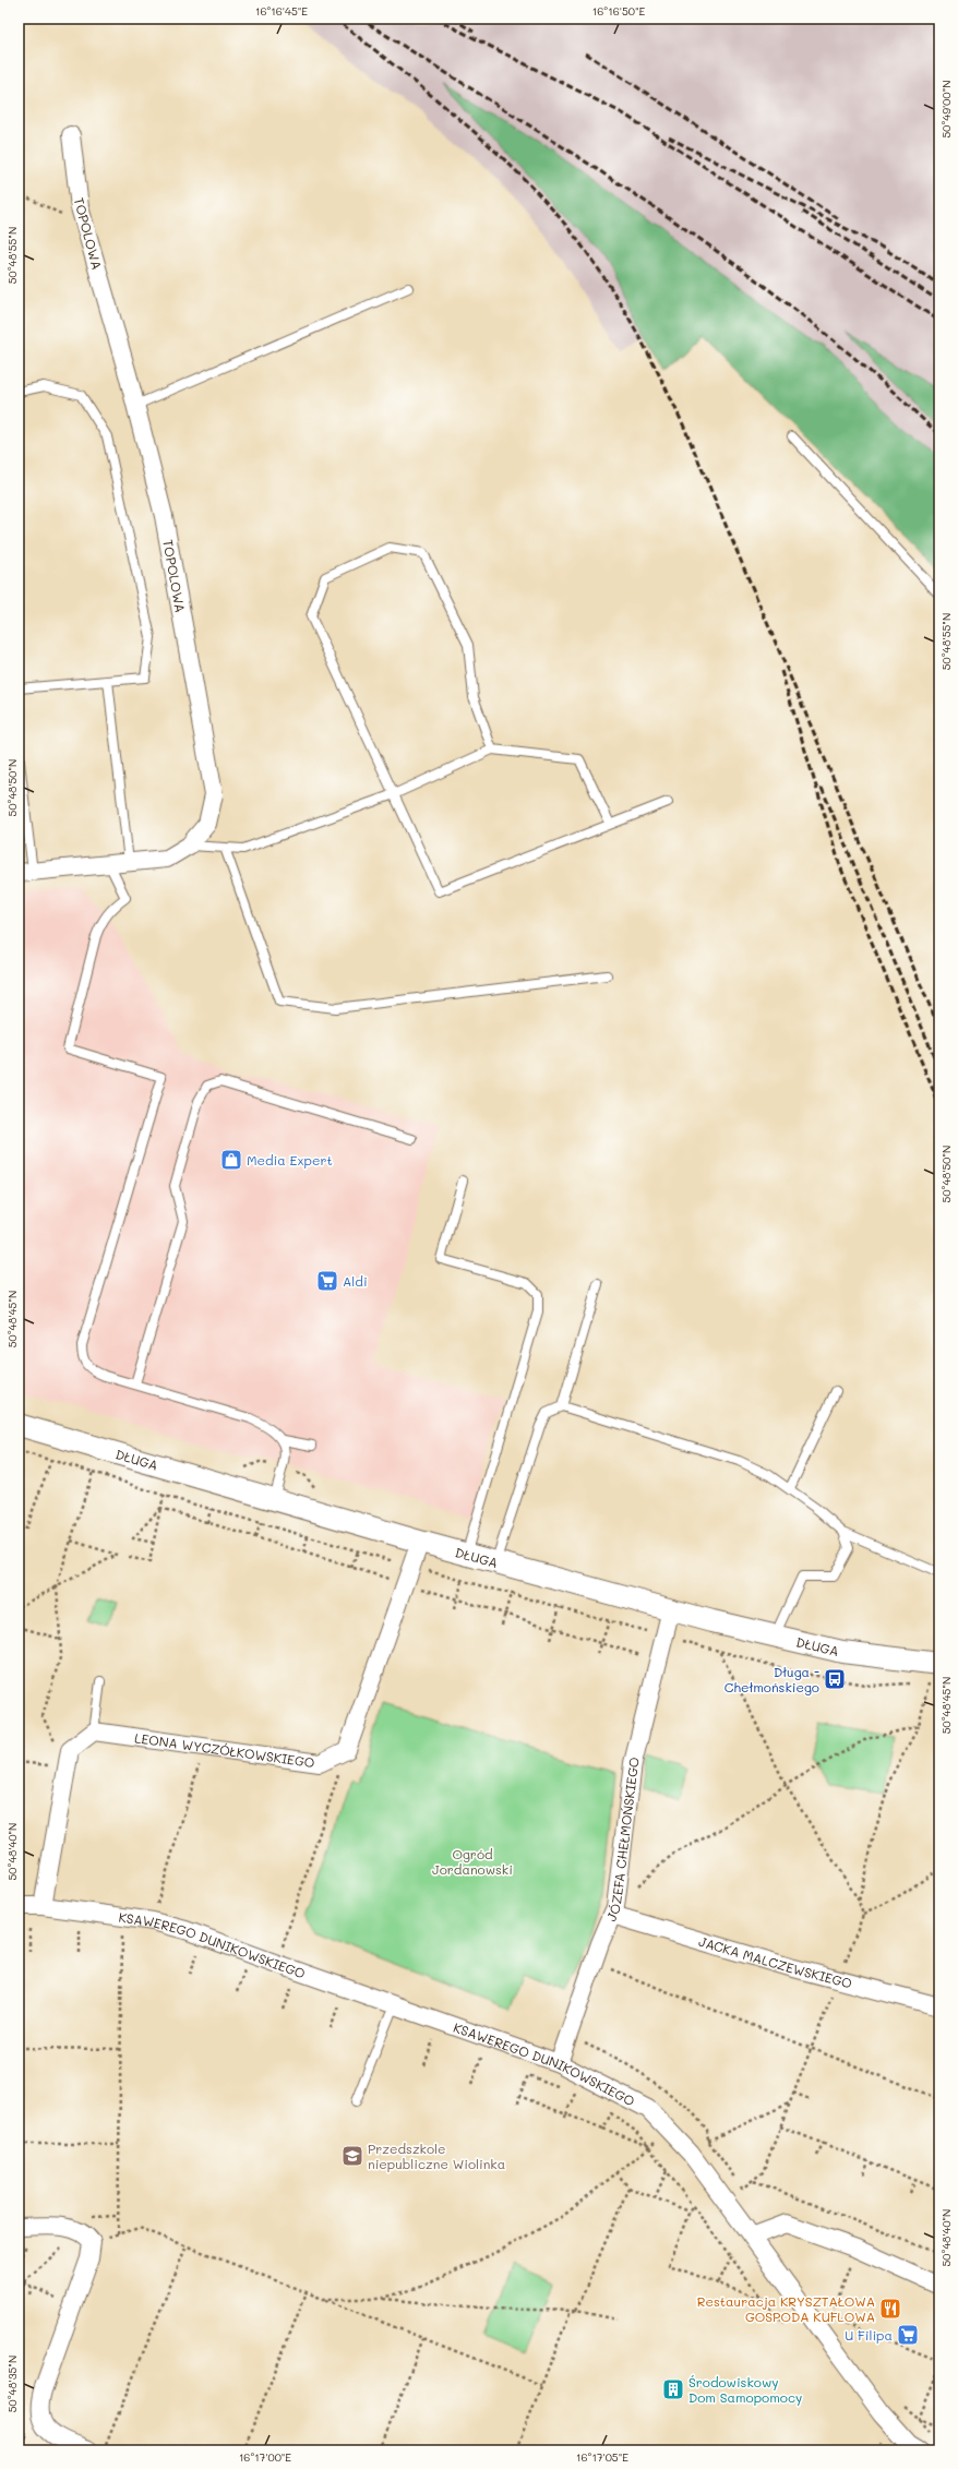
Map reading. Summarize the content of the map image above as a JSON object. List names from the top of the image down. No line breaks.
{"streets":{"street":["TOPOLOWA","DŁUGA","LEONA WYCZÓŁKOWSKIEGO","JÓZEFA CHEŁMOŃSKIEGO","KSAWEREGO DUNIKOWSKIEGO","JACKA MALCZEWSKIEGO"]},"crossings":[["DŁUGA","LEONA WYCZÓŁKOWSKIEGO"],["DŁUGA","JÓZEFA CHEŁMOŃSKIEGO"],["JÓZEFA CHEŁMOŃSKIEGO","KSAWEREGO DUNIKOWSKIEGO"],["JÓZEFA CHEŁMOŃSKIEGO","JACKA MALCZEWSKIEGO"]],"parks":["Ogród Jordanowski"],"places":{"shop":["Media Expert"],"supermarket":["Aldi","U Filipa"],"bus stop":["Długa - Chełmońskiego"],"school or university":["Przedszkole niepubliczne Wiolinka"],"restaurant":["Restauracja KRYSZTAŁOWA GOSPODA KUFLOWA"],"building":["Środowiskowy Dom Samopomocy"]},"coordinates":["16°16'45\"E","16°16'50\"E","50°49'00\"N","50°48'55\"N","50°48'50\"N","50°48'45\"N","50°48'40\"N","50°48'35\"N","16°17'00\"E","16°17'05\"E"]}
